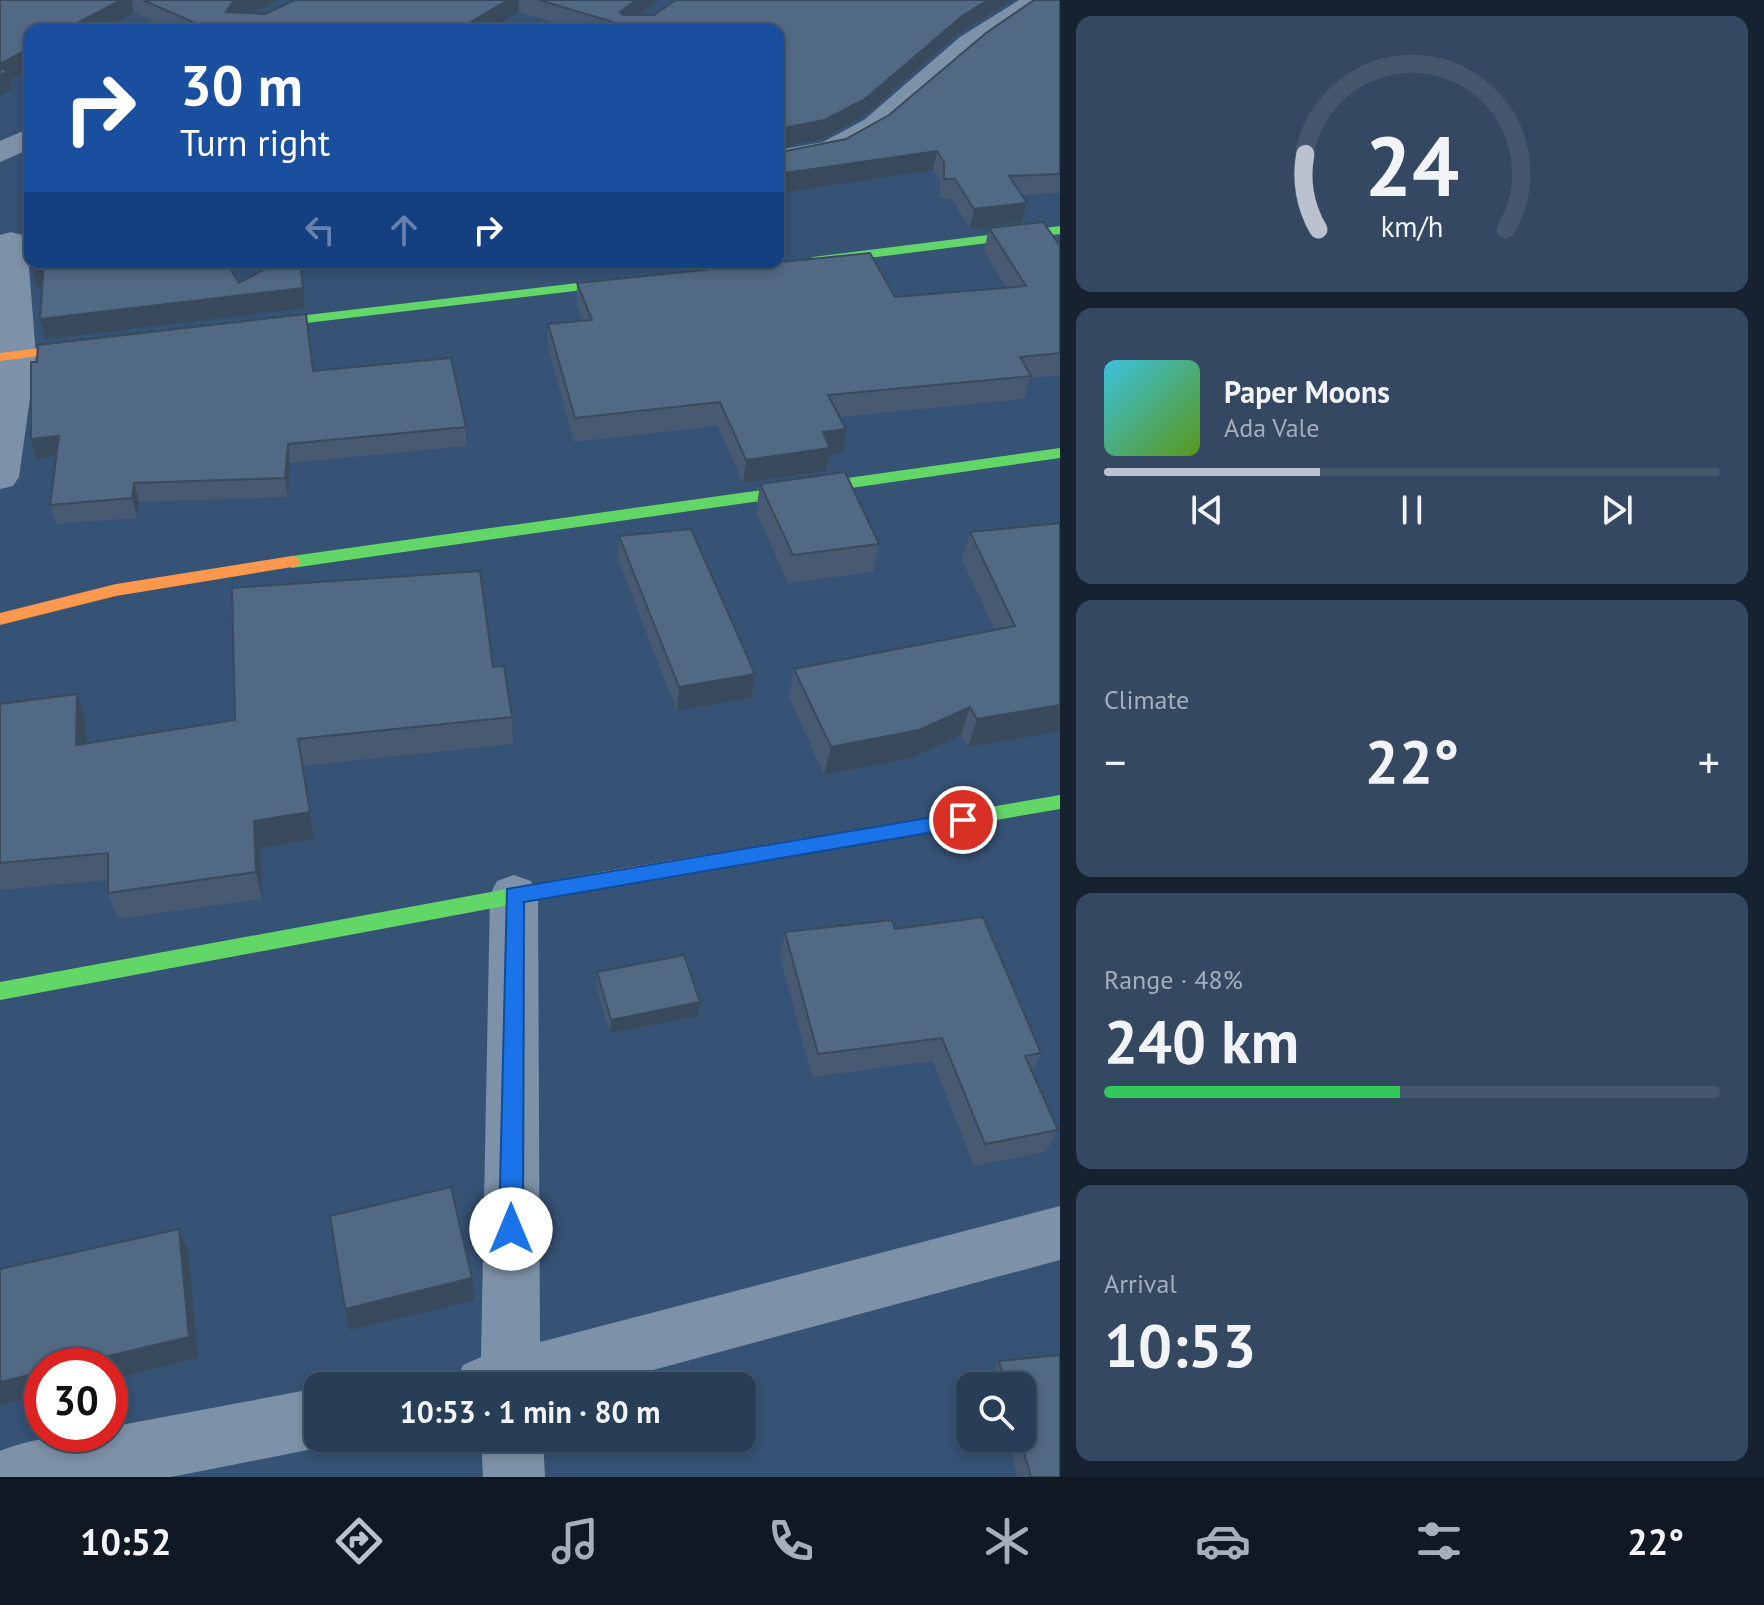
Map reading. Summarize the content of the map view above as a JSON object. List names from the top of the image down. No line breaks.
{"page":{"turn":["30 m","Turn right"],"song":["Paper Moons","Ada Vale"],"tile":["Climate",["Range · 48%","240 km"],["Arrival","10:53"]],"heat":["−","22°","+"],"limit":"30","trip":"10:53 · 1 min · 80 m","tabs":["10:52","22°"],"gauge":["24","km/h"]}}
